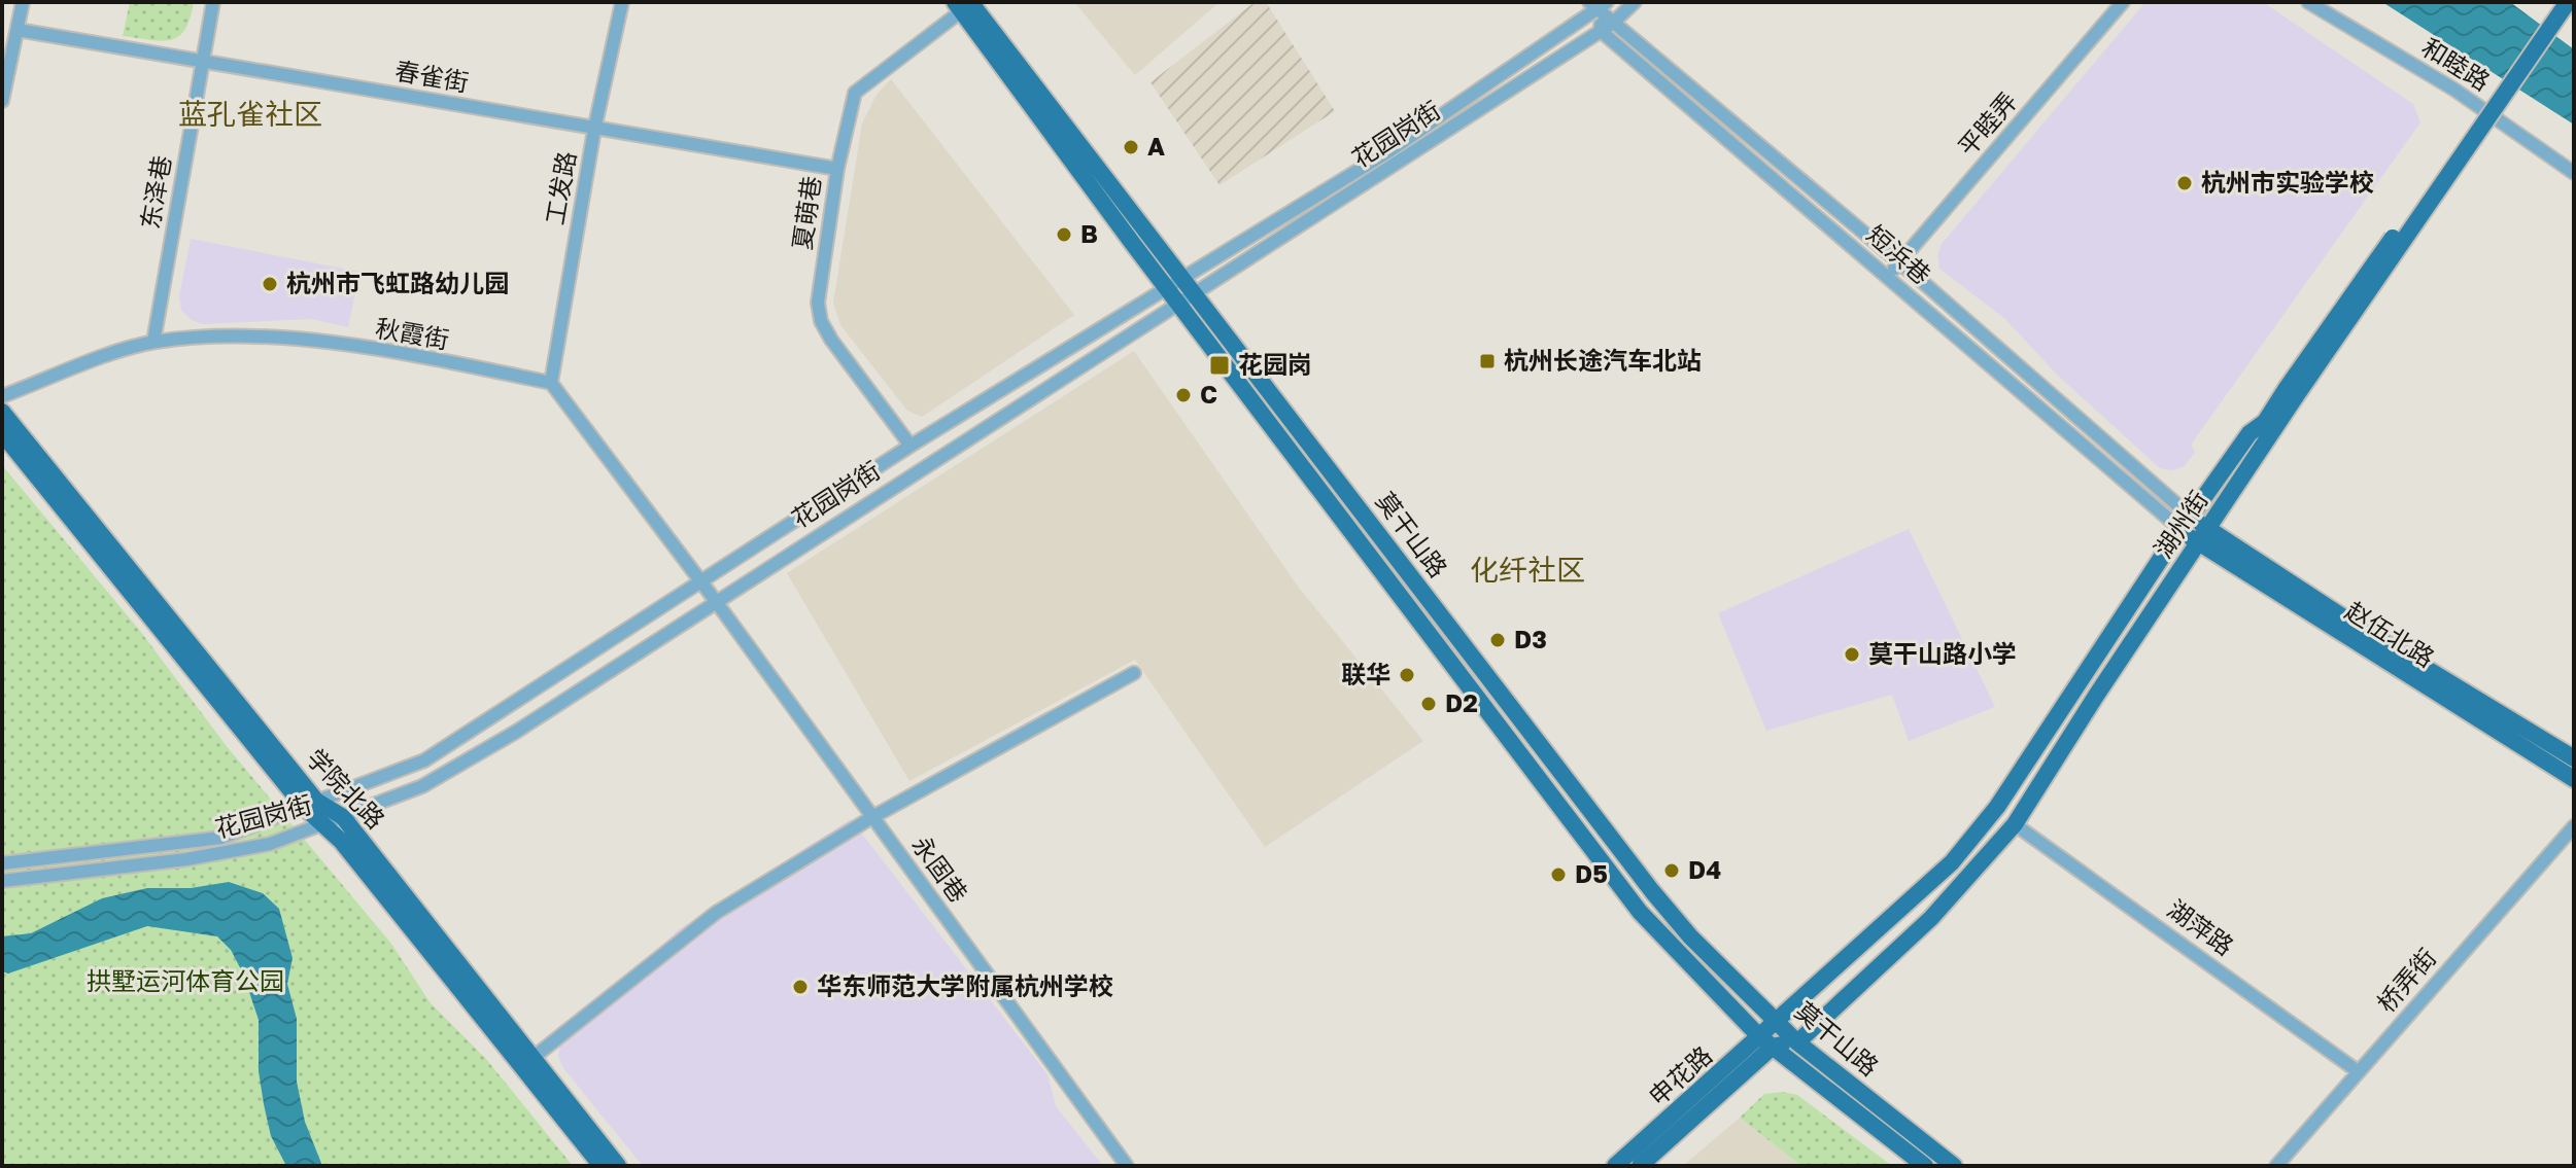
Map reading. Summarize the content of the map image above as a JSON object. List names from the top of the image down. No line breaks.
{"streets":{"main road":["湖州街","莫干山路","赵伍北路","学院北路","申花路"],"street":["和睦路","春雀街","平睦弄","花园岗街","工发路","东泽巷","夏萌巷","短浜巷","秋霞街","永固巷","湖萍路","桥弄街"]},"crossings":[["春雀街","工发路"],["春雀街","东泽巷"],["春雀街","夏萌巷"],["平睦弄","短浜巷"],["花园岗街","夏萌巷"],["花园岗街","短浜巷"],["花园岗街","莫干山路"],["花园岗街","学院北路"],["花园岗街","永固巷"],["工发路","秋霞街"],["东泽巷","秋霞街"],["夏萌巷","莫干山路"],["短浜巷","湖州街"],["短浜巷","赵伍北路"],["湖州街","莫干山路"],["湖州街","赵伍北路"],["湖州街","湖萍路"],["湖州街","申花路"],["莫干山路","申花路"],["湖萍路","桥弄街"]],"districts":["蓝孔雀社区","化纤社区"],"parks":["拱墅运河体育公园"],"places":{"other":["A","杭州市实验学校","B","杭州市飞虹路幼儿园","C","D3","莫干山路小学","联华","D2","D4","D5","华东师范大学附属杭州学校"],"transit":["杭州长途汽车北站","花园岗"]}}
